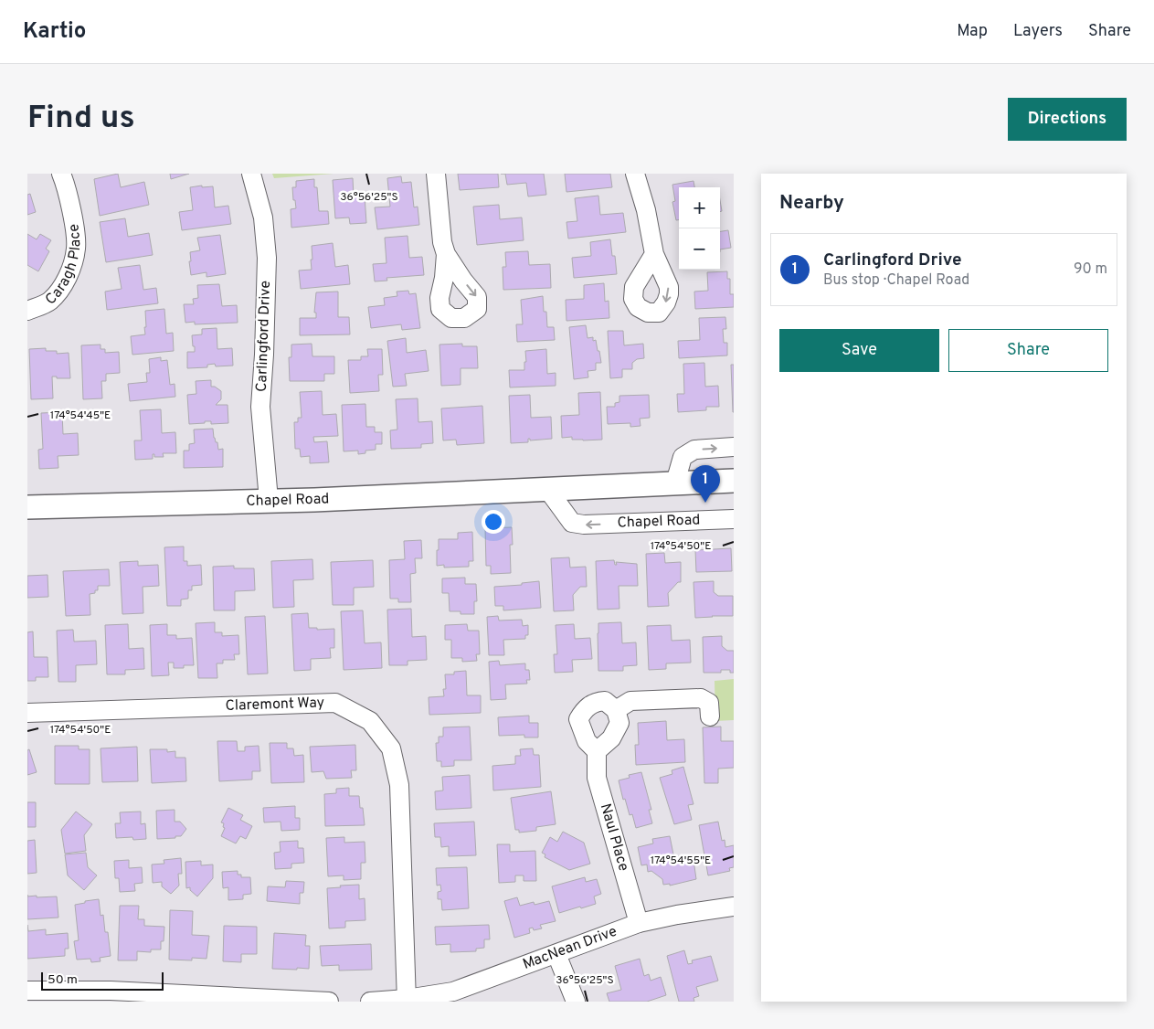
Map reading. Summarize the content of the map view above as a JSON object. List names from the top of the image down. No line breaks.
{"streets":{"main road":["Chapel Road"],"street":["Caragh Place","Carlingford Drive","Claremont Way","Naul Place","MacNean Drive"]},"crossings":[["Carlingford Drive","Chapel Road"],["Claremont Way","MacNean Drive"],["Naul Place","MacNean Drive"]],"scale_bar":"50 m","page":{"header":"Kartio","nav":["Map","Layers","Share"],"buttons":["Directions",["Save","Share"]],"title":"Find us","heading":"Nearby","map_buttons":["+","−"],"list":[{"mark":"1","name":"Carlingford Drive","note":"Bus stop · Chapel Road","value":"90 m"}],"pins":"1","scale":"50 m"},"coordinates":["36°56'25\"S","174°54'45\"E","174°54'50\"E","174°54'55\"E"]}
